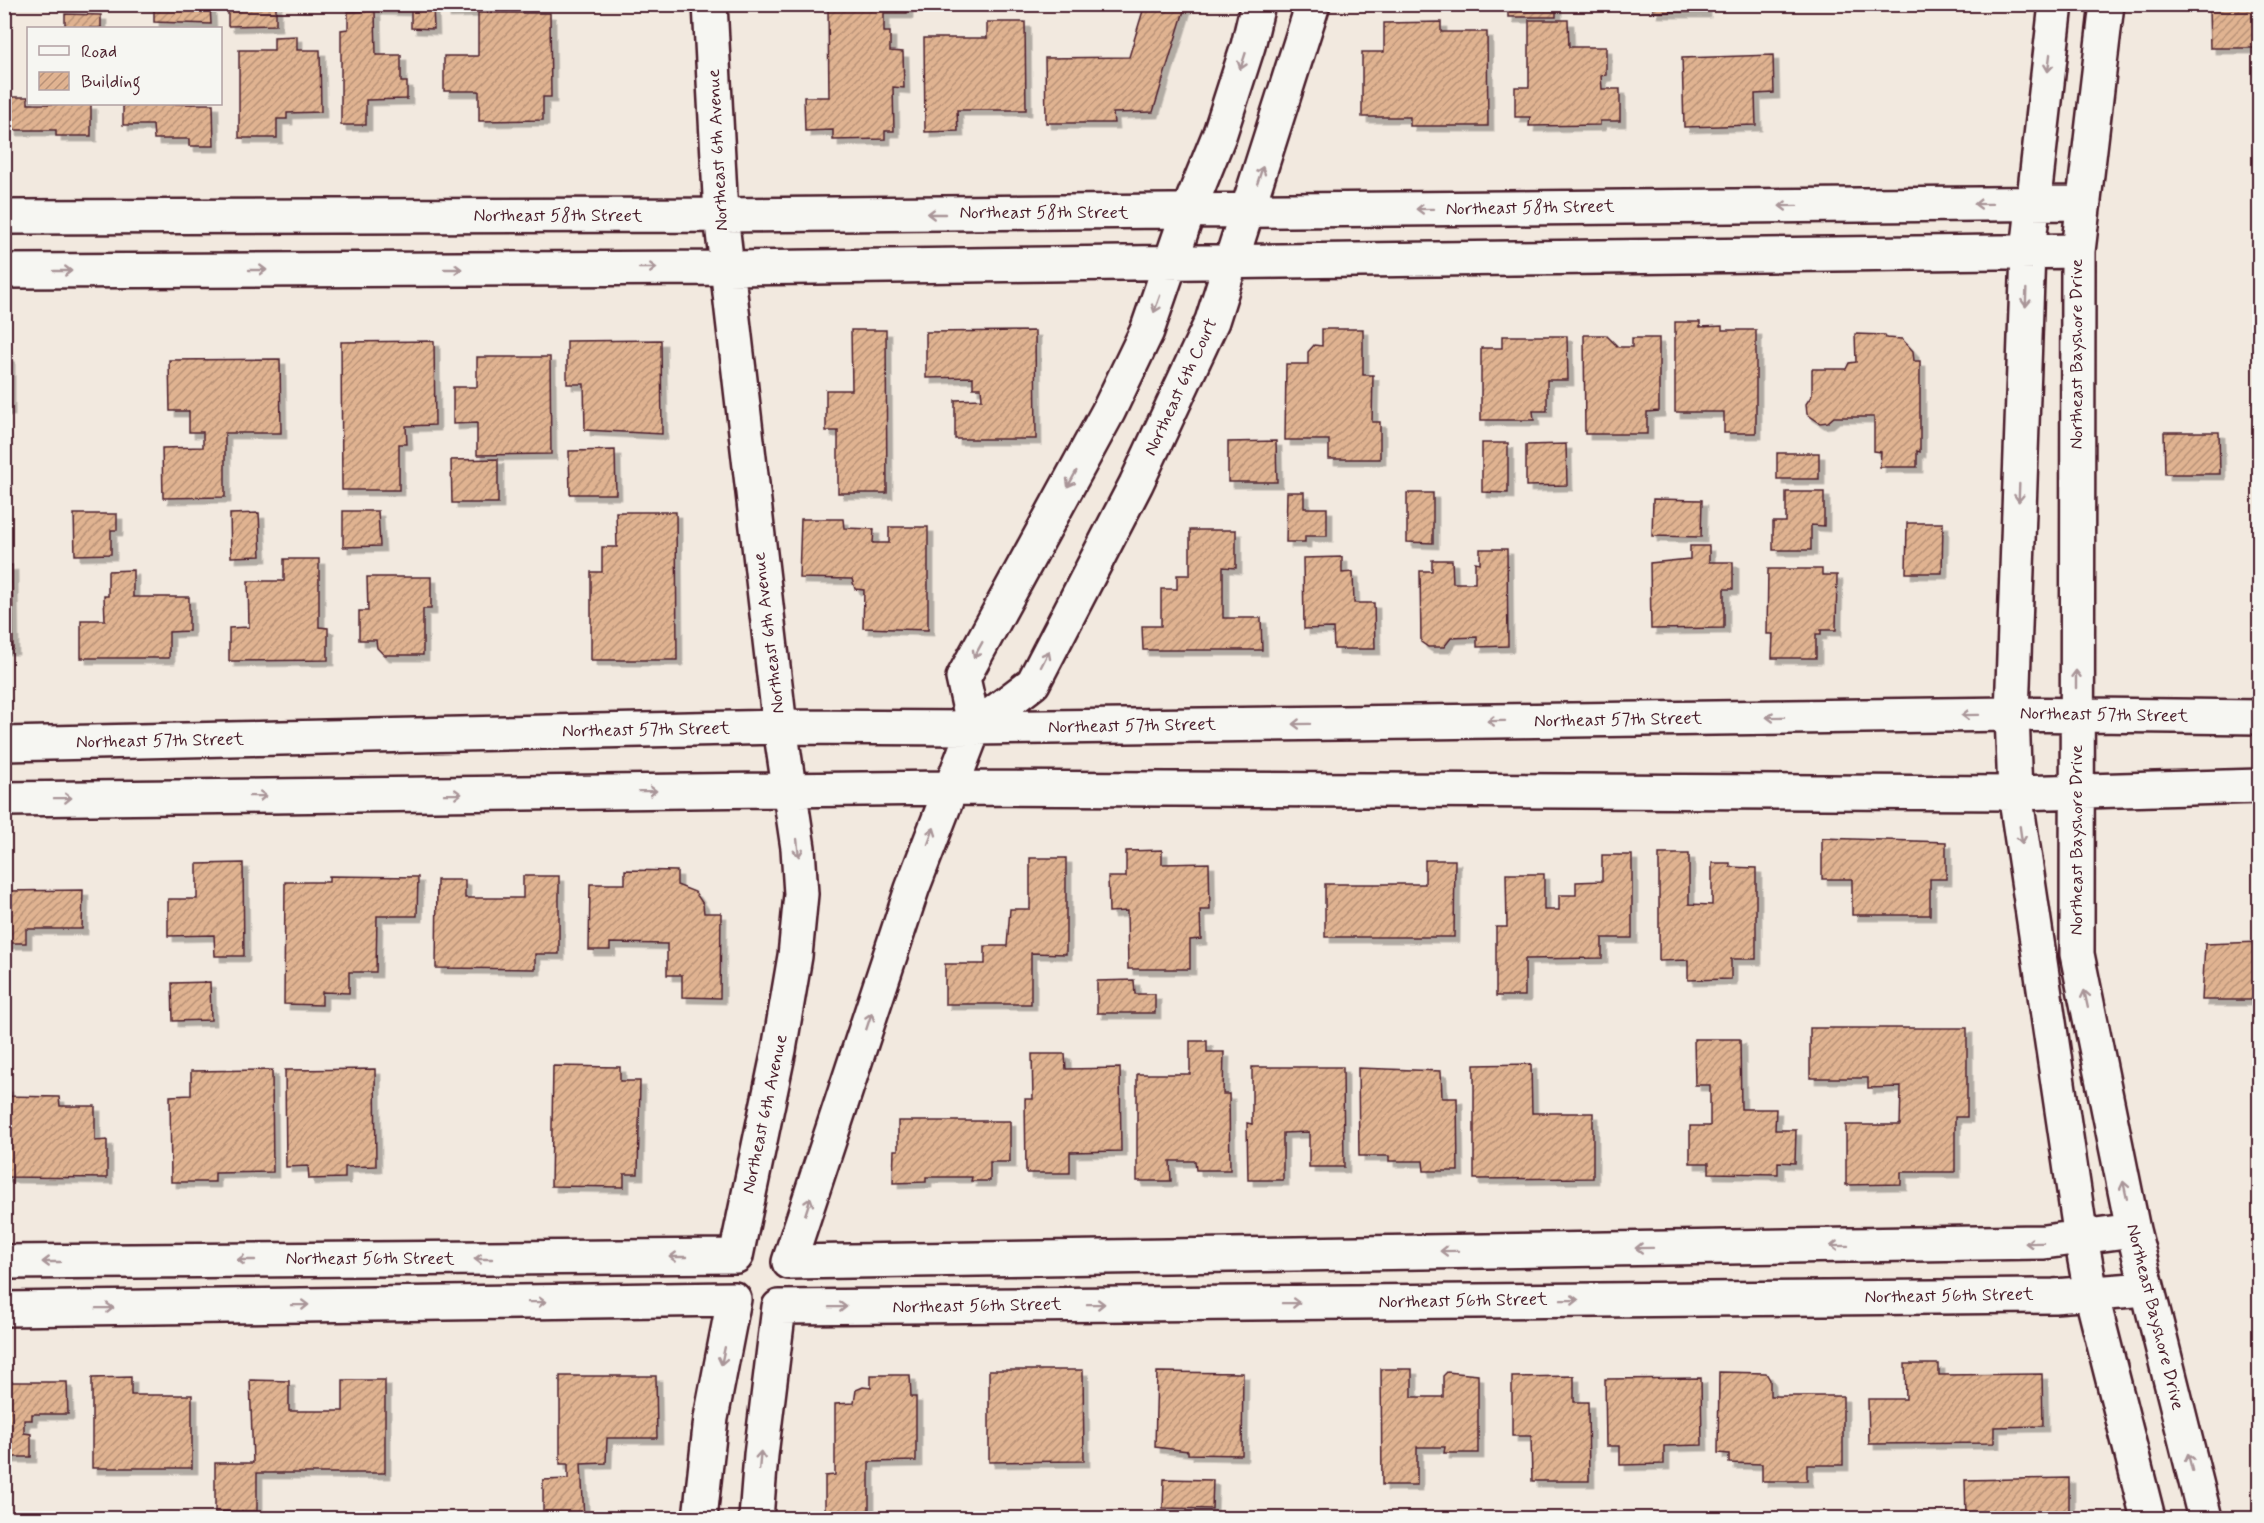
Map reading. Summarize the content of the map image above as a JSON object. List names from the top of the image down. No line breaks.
{"streets":{"street":["Northeast 6th Avenue","Northeast 58th Street","Northeast Bayshore Drive","Northeast 6th Court","Northeast 57th Street","Northeast 56th Street"]},"crossings":[["Northeast 6th Avenue","Northeast 58th Street"],["Northeast 6th Avenue","Northeast 57th Street"],["Northeast 6th Avenue","Northeast 56th Street"],["Northeast 58th Street","Northeast Bayshore Drive"],["Northeast 58th Street","Northeast 6th Court"],["Northeast Bayshore Drive","Northeast 57th Street"],["Northeast Bayshore Drive","Northeast 56th Street"],["Northeast 6th Court","Northeast 57th Street"]],"legend":["Road","Building"]}
